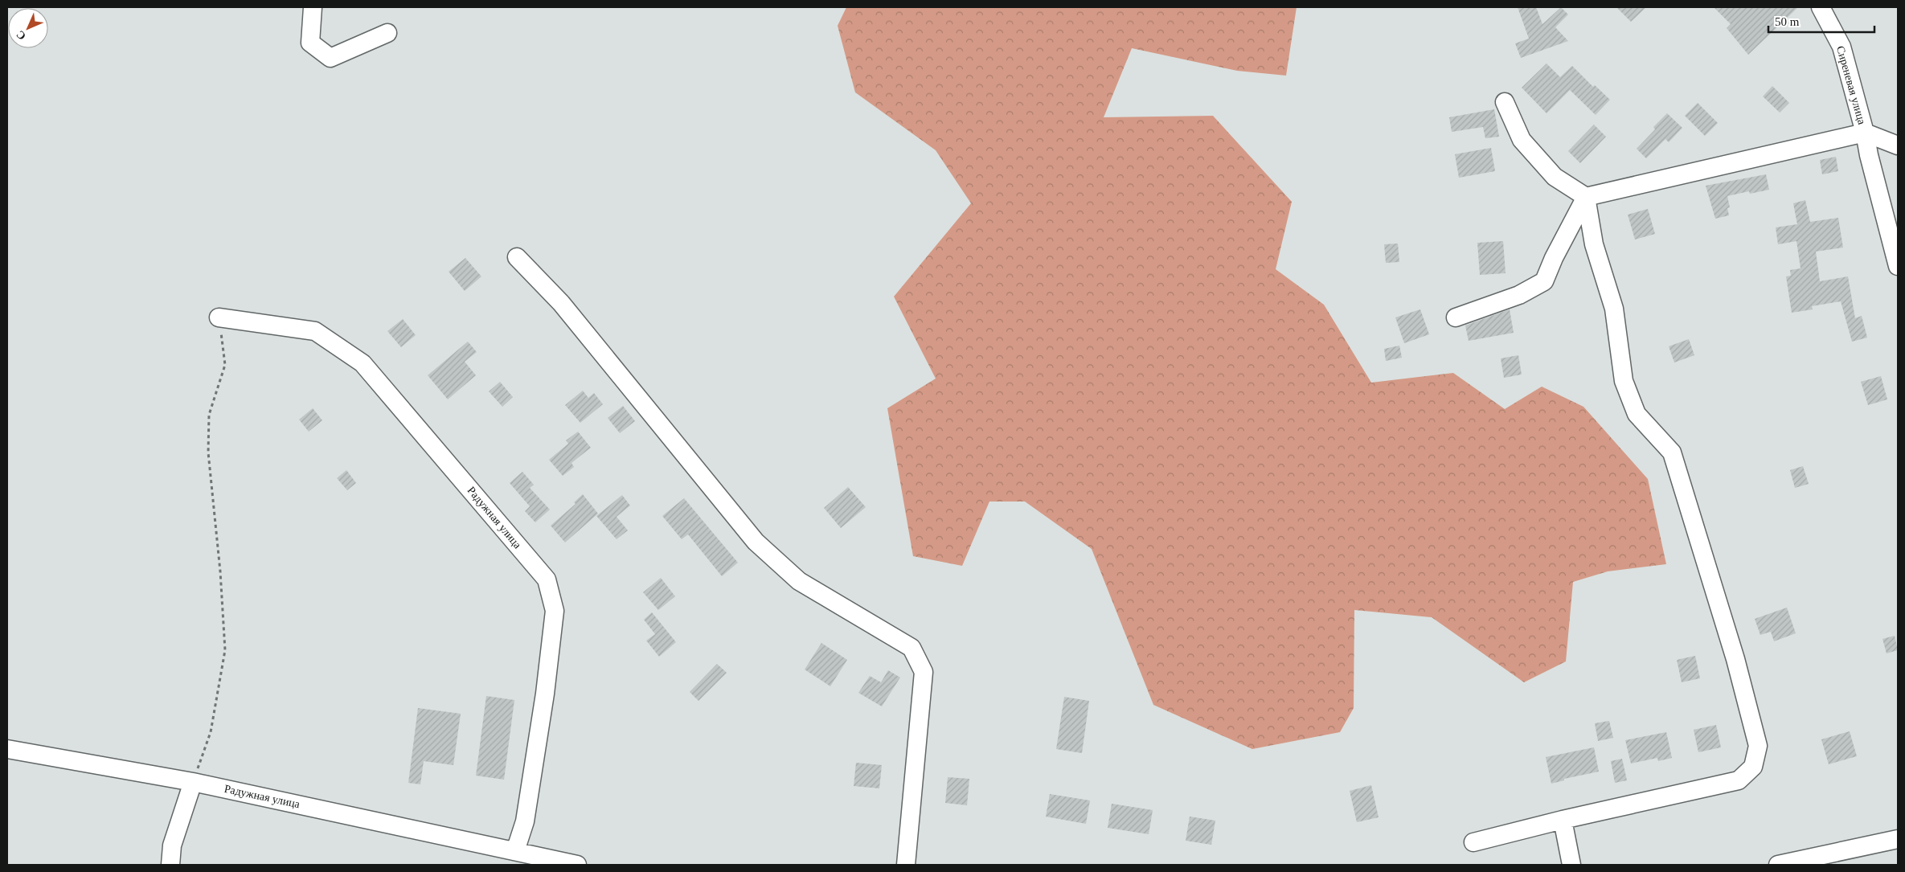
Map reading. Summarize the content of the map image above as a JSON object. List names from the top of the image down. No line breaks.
{"streets":{"street":["Сиреневая улица","Радужная улица"]},"scale_bar":"50 m","north":"bottom left"}
